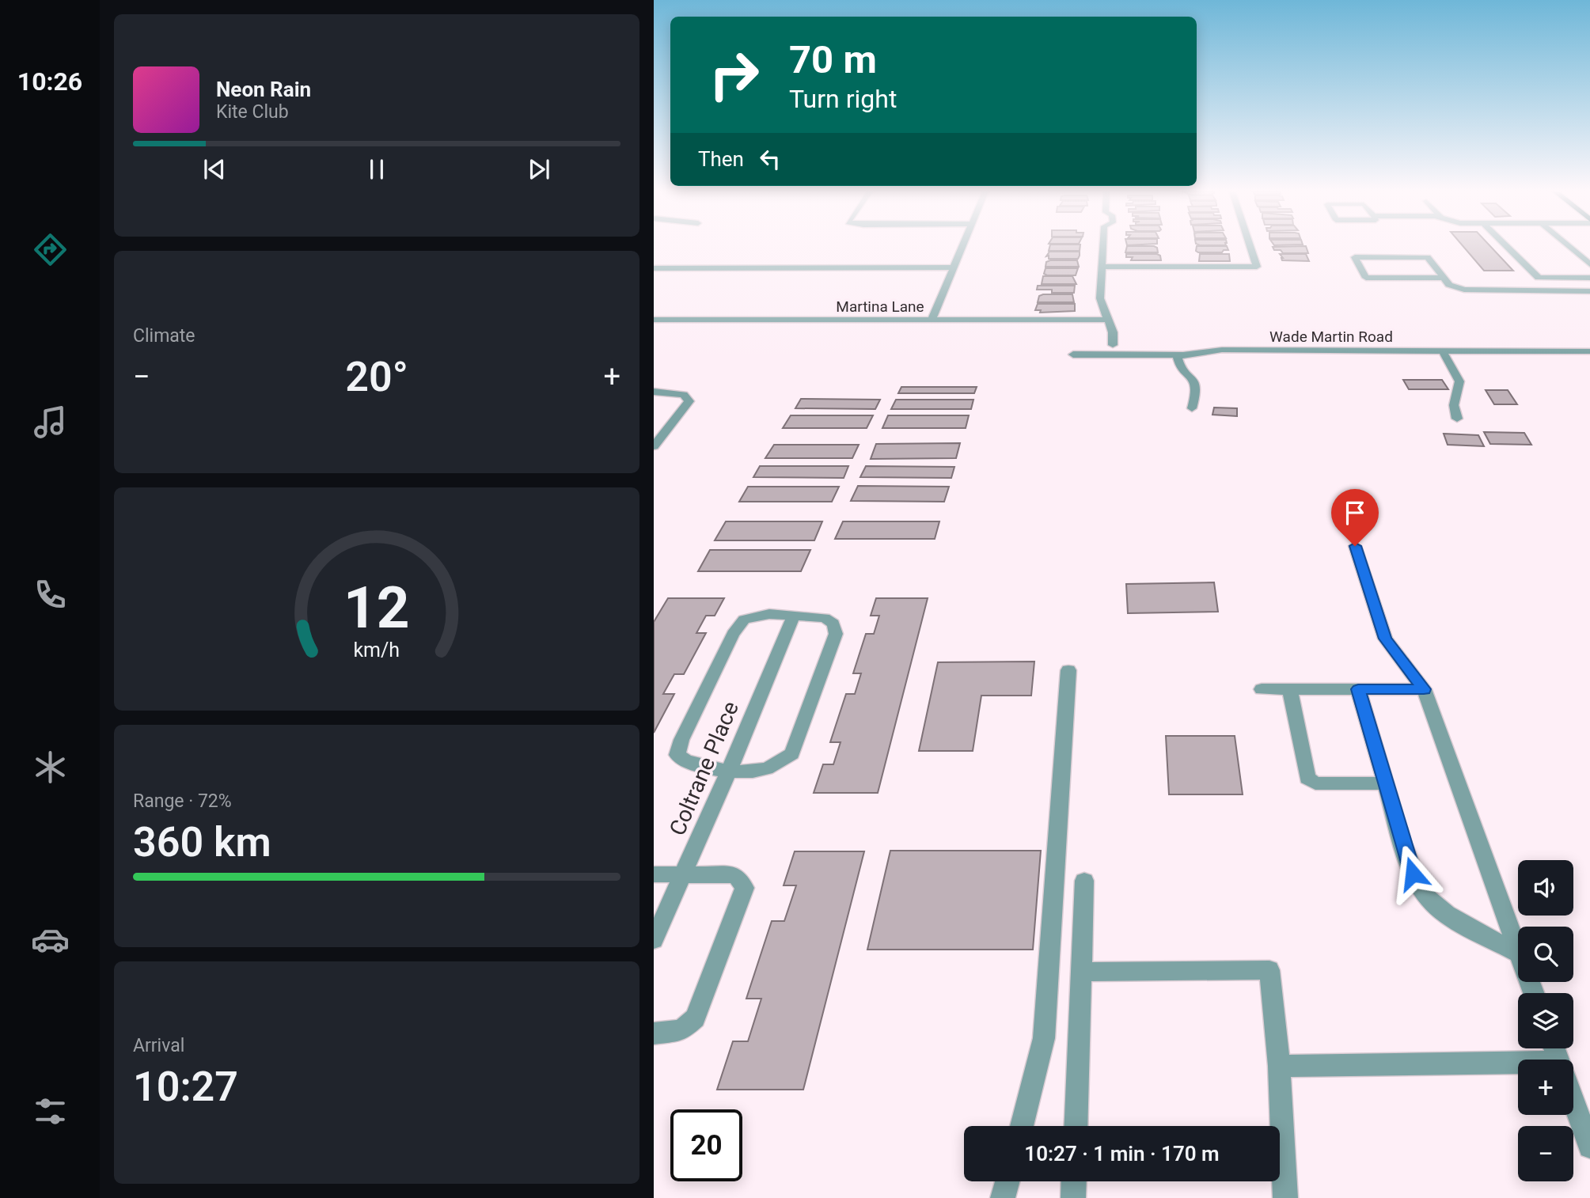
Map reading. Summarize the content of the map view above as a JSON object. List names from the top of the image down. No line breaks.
{"streets":{"street":["Martina Lane","Wade Martin Road","Coltrane Place"]},"page":{"tabs":"10:26","turn":["70 m","Turn right"],"song":["Neon Rain","Kite Club"],"then":"Then","tile":["Climate",["Range · 72%","360 km"],["Arrival","10:27"]],"heat":["−","20°","+"],"map_buttons":["+","−"],"limit":"20","trip":"10:27 · 1 min · 170 m","gauge":["12","km/h"]}}
